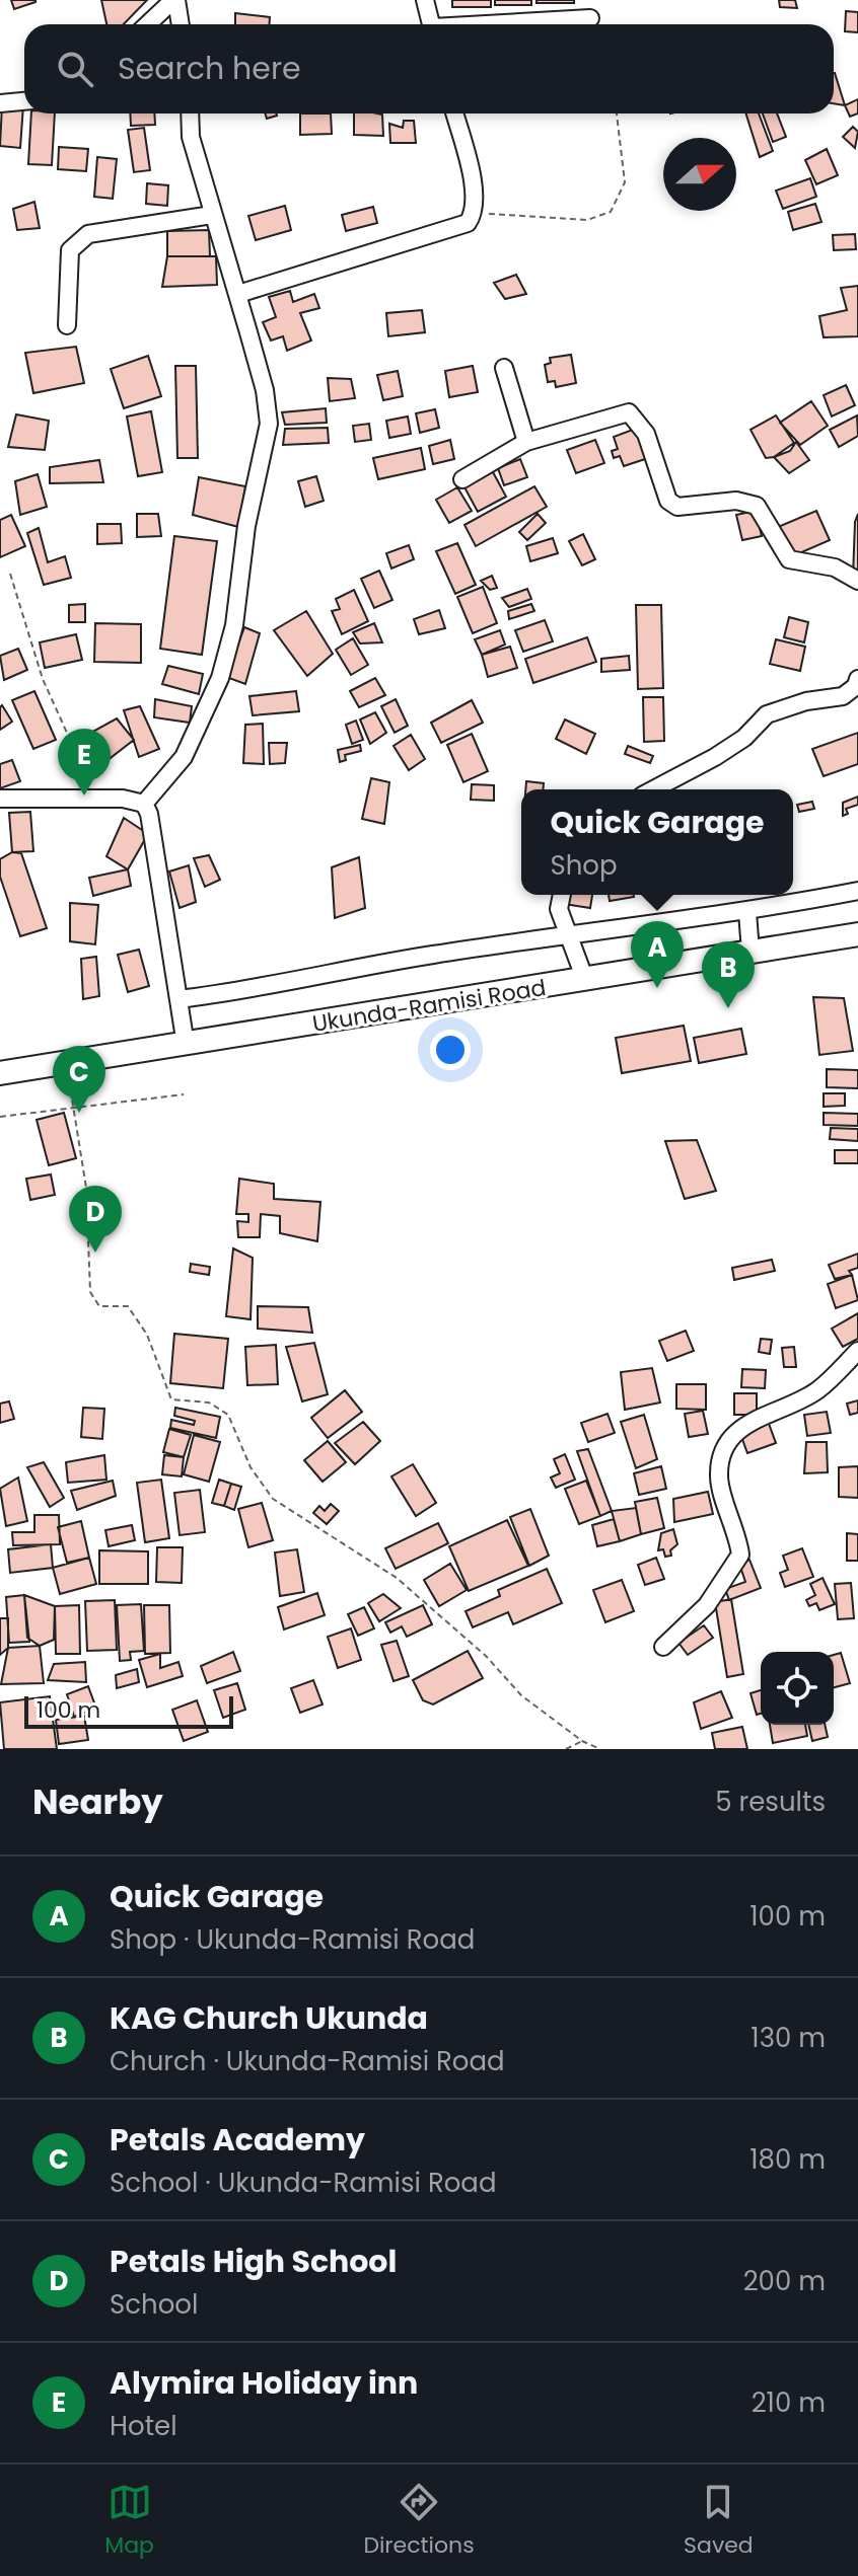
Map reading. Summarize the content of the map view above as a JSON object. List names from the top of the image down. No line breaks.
{"streets":{"highway":["Ukunda-Ramisi Road"]},"scale_bar":"100 m","north":"right","page":{"search":"Search here","pins":["E","A","B","C","D"],"popup":["Quick Garage","Shop"],"scale":"100 m","heading":["Nearby","5 results"],"list":[{"mark":"A","name":"Quick Garage","note":"Shop · Ukunda-Ramisi Road","value":"100 m"},{"mark":"B","name":"KAG Church Ukunda","note":"Church · Ukunda-Ramisi Road","value":"130 m"},{"mark":"C","name":"Petals Academy","note":"School · Ukunda-Ramisi Road","value":"180 m"},{"mark":"D","name":"Petals High School","note":"School","value":"200 m"},{"mark":"E","name":"Alymira Holiday inn","note":"Hotel","value":"210 m"}],"nav":["Map","Directions","Saved"]}}
